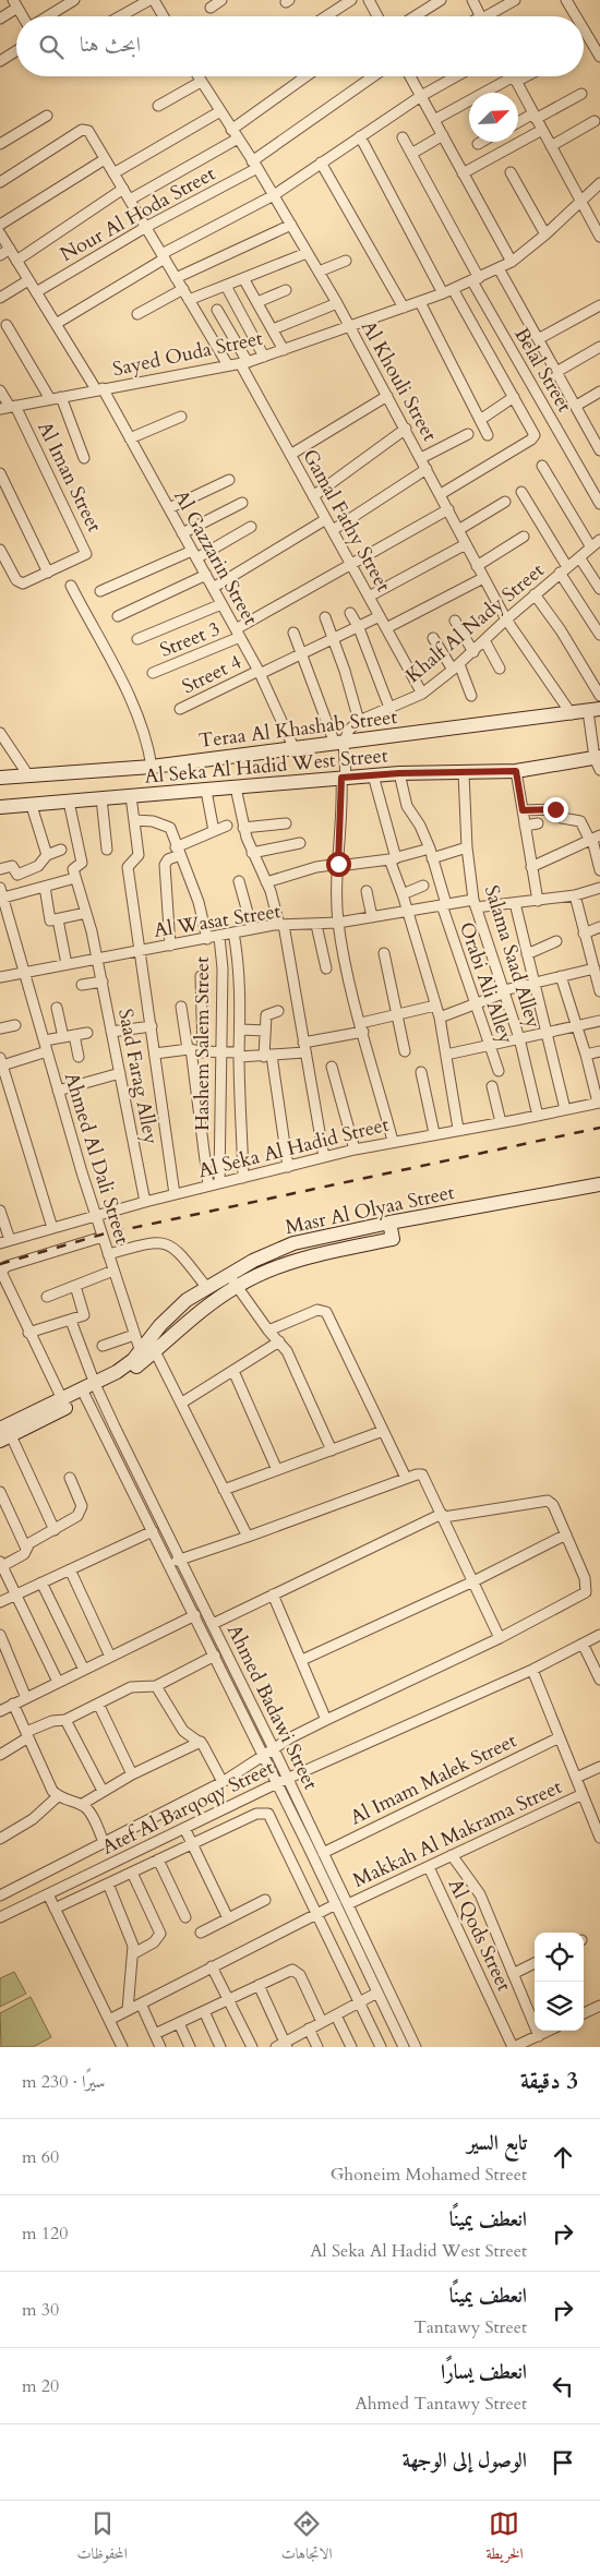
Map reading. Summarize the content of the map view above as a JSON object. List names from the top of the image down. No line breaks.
{"streets":{"street":["Nour Al Hoda Street","Sayed Ouda Street","Belal Street","Al Khouli Street","Al Iman Street","Gamal Fathy Street","Al Gazzarin Street","Khalf Al Nady Street","Street 3","Street 4","Teraa Al Khashab Street","Al Seka Al Hadid West Street","Al Wasat Street","Salama Saad Alley","Orabi Ali Alley","Hashem Salem Street","Saad Farag Alley","Al Seka Al Hadid Street","Ahmed Al Dali Street","Masr Al Olyaa Street","Ahmed Badawi Street","Al Imam Malek Street","Atef Al Barqoqy Street","Makkah Al Makrama Street","Al Qods Street"]},"crossings":[["Nour Al Hoda Street","Al Khouli Street"],["Nour Al Hoda Street","Al Gazzarin Street"],["Sayed Ouda Street","Belal Street"],["Sayed Ouda Street","Al Khouli Street"],["Sayed Ouda Street","Al Iman Street"],["Sayed Ouda Street","Gamal Fathy Street"],["Sayed Ouda Street","Al Gazzarin Street"],["Al Khouli Street","Khalf Al Nady Street"],["Al Khouli Street","Street 3"],["Al Khouli Street","Teraa Al Khashab Street"],["Gamal Fathy Street","Khalf Al Nady Street"],["Gamal Fathy Street","Street 3"],["Gamal Fathy Street","Street 4"],["Al Gazzarin Street","Street 3"],["Al Gazzarin Street","Street 4"],["Al Gazzarin Street","Teraa Al Khashab Street"],["Al Seka Al Hadid West Street","Salama Saad Alley"],["Al Seka Al Hadid West Street","Orabi Ali Alley"],["Al Seka Al Hadid West Street","Saad Farag Alley"],["Al Wasat Street","Salama Saad Alley"],["Al Wasat Street","Orabi Ali Alley"],["Al Wasat Street","Hashem Salem Street"],["Al Wasat Street","Saad Farag Alley"],["Al Wasat Street","Ahmed Al Dali Street"],["Salama Saad Alley","Al Seka Al Hadid Street"],["Hashem Salem Street","Al Seka Al Hadid Street"],["Saad Farag Alley","Al Seka Al Hadid Street"],["Al Seka Al Hadid Street","Ahmed Al Dali Street"],["Ahmed Al Dali Street","Masr Al Olyaa Street"],["Masr Al Olyaa Street","Ahmed Badawi Street"],["Ahmed Badawi Street","Al Imam Malek Street"],["Ahmed Badawi Street","Atef Al Barqoqy Street"],["Ahmed Badawi Street","Makkah Al Makrama Street"],["Makkah Al Makrama Street","Al Qods Street"]],"north":"top right","page":{"search":"ابحث هنا","heading":["3 دقيقة","سيرًا · 230 m"],"list":[["تابع السير","Ghoneim Mohamed Street","60 m"],["انعطف يمينًا","Al Seka Al Hadid West Street","120 m"],["انعطف يمينًا","Tantawy Street","30 m"],["انعطف يسارًا","Ahmed Tantawy Street","20 m"],"الوصول إلى الوجهة"],"nav":["الخريطة","الاتجاهات","المحفوظات"]}}
